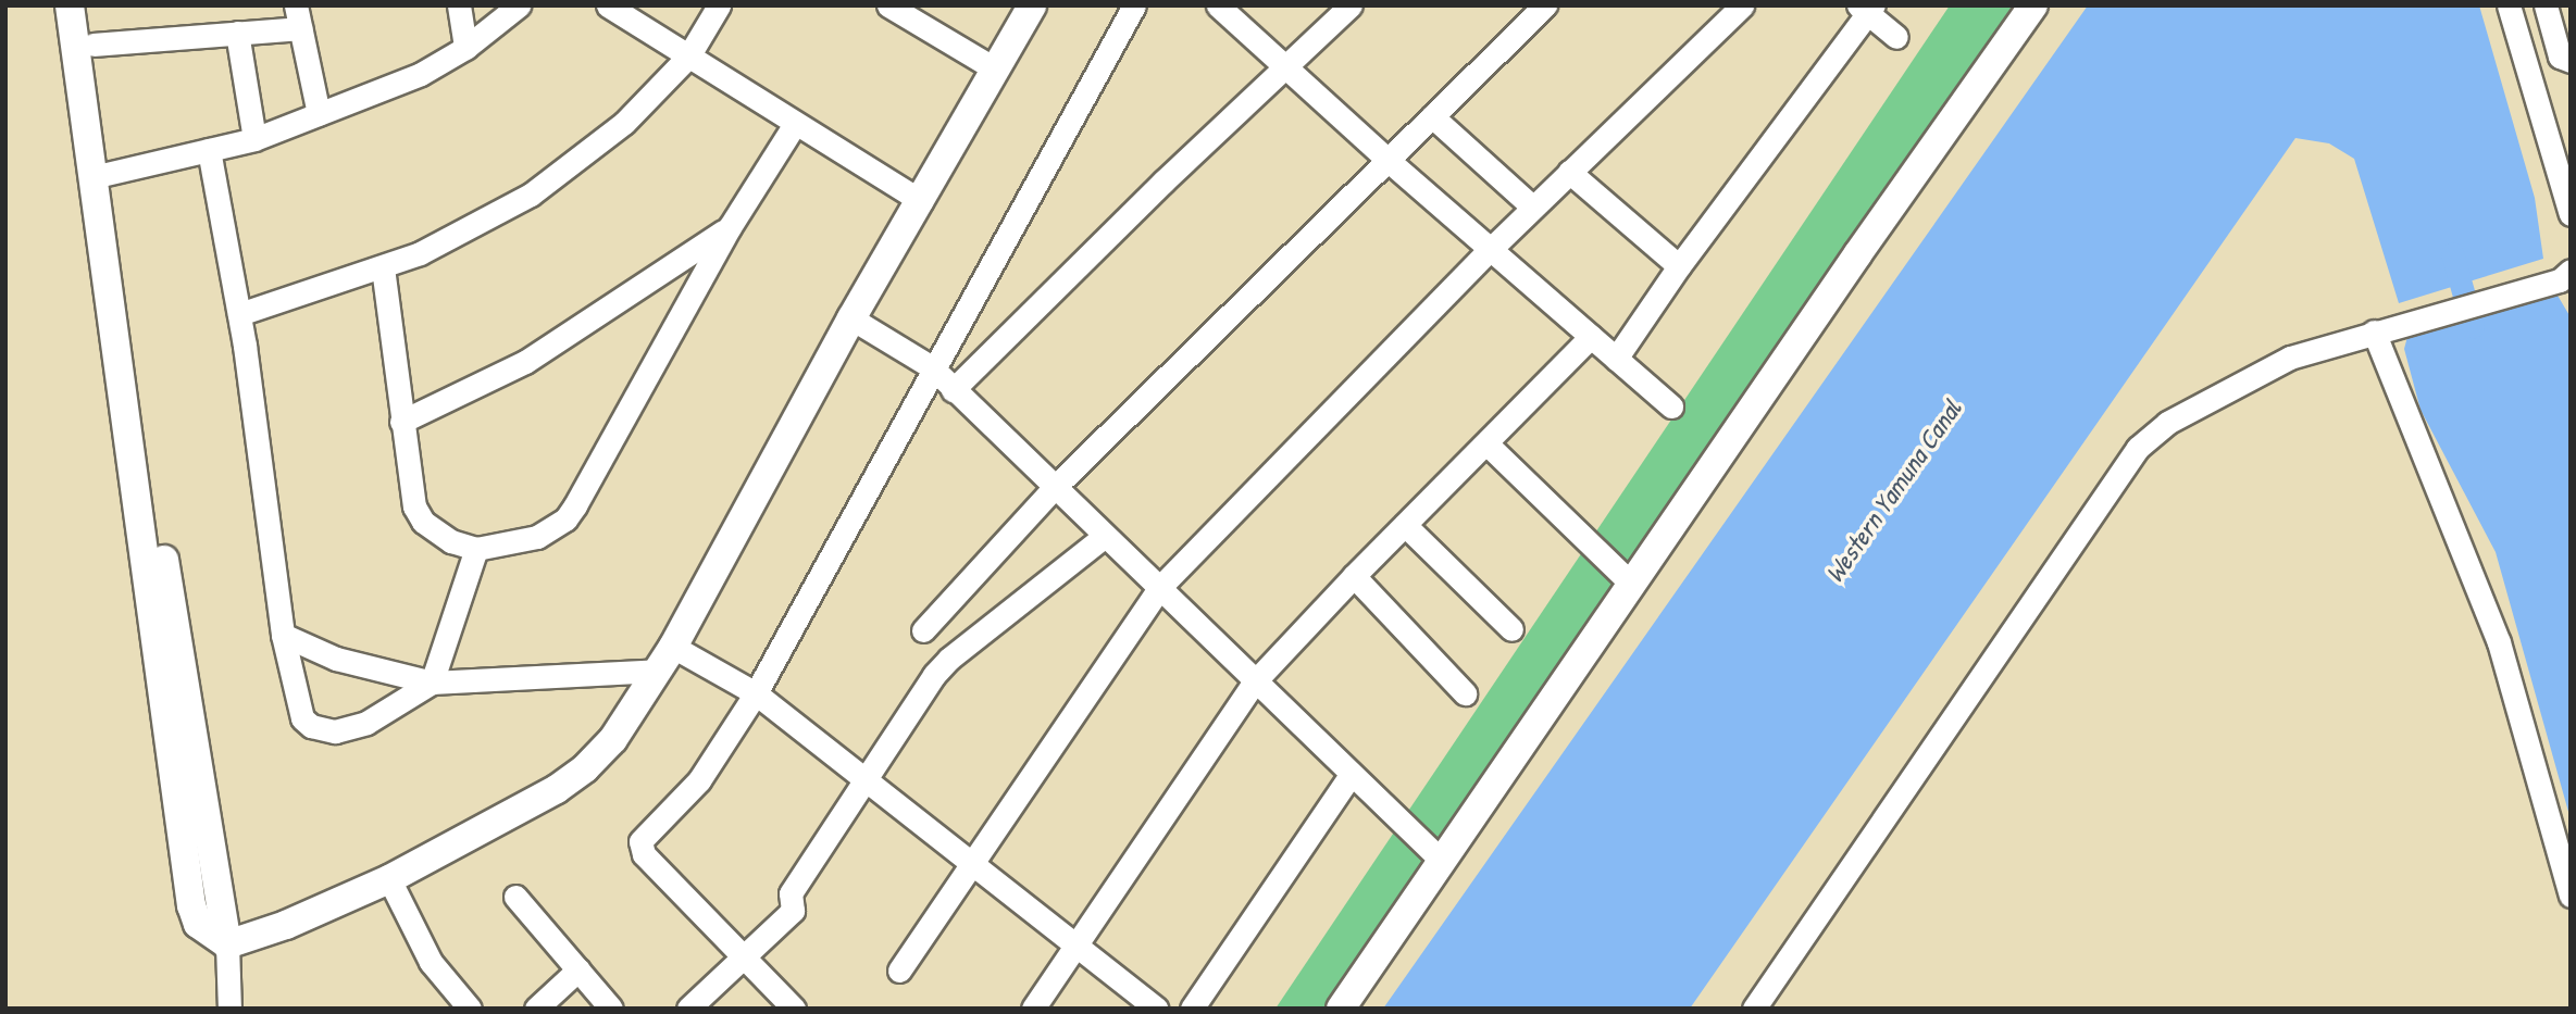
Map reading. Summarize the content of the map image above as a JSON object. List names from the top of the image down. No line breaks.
{"water":["Western Yamuna Canal"]}
